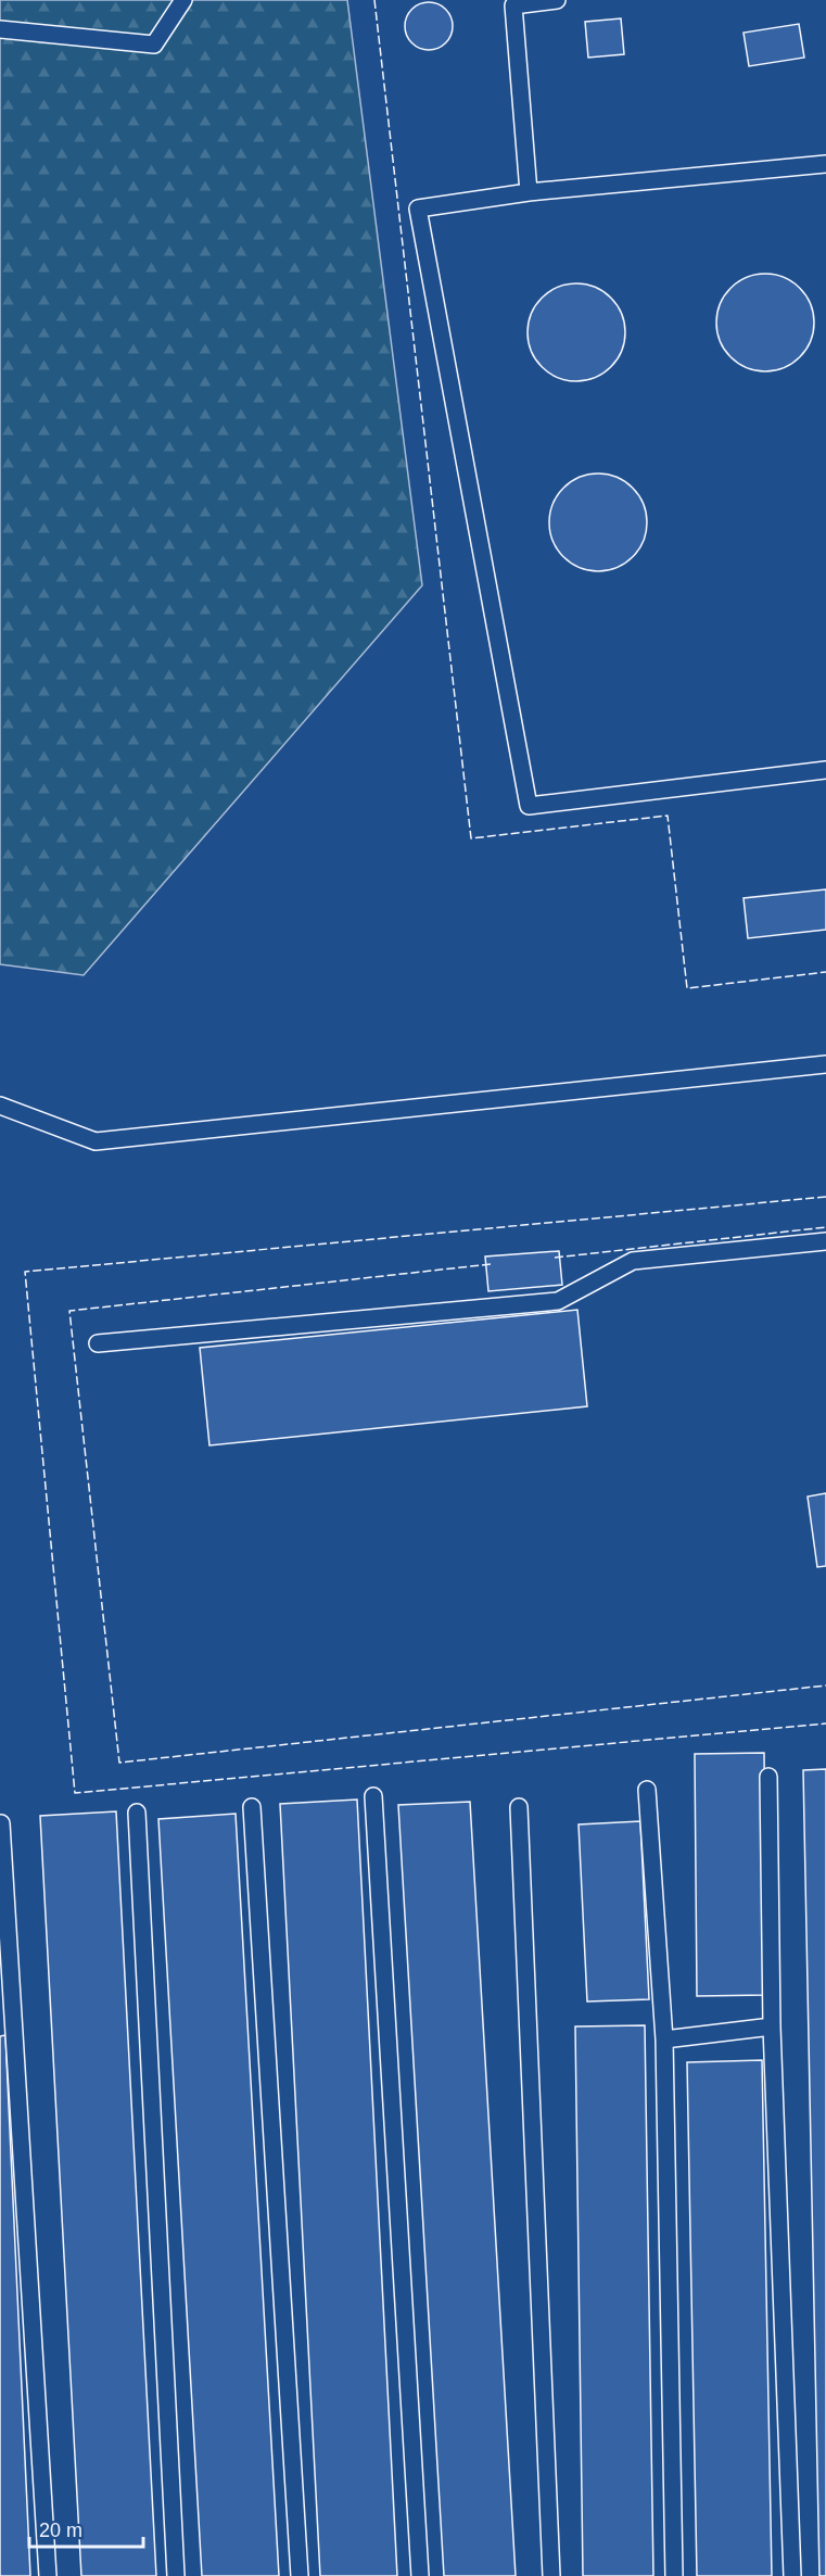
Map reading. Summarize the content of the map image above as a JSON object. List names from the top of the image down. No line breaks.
{"scale_bar":"20 m"}
